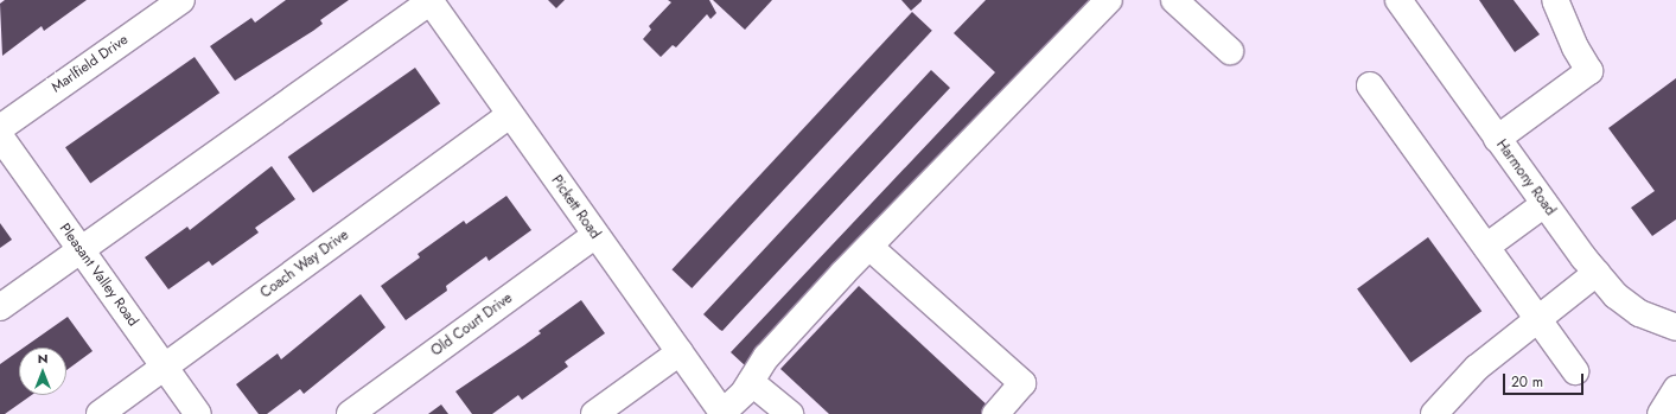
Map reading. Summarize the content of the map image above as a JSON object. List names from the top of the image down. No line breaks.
{"streets":{"street":["Marlfield Drive","Harmony Road","Pickett Road","Coach Way Drive","Pleasant Valley Road","Old Court Drive"]},"crossings":[["Pickett Road","Coach Way Drive"],["Pickett Road","Old Court Drive"],["Coach Way Drive","Pleasant Valley Road"]],"scale_bar":"20 m","north":"top"}
